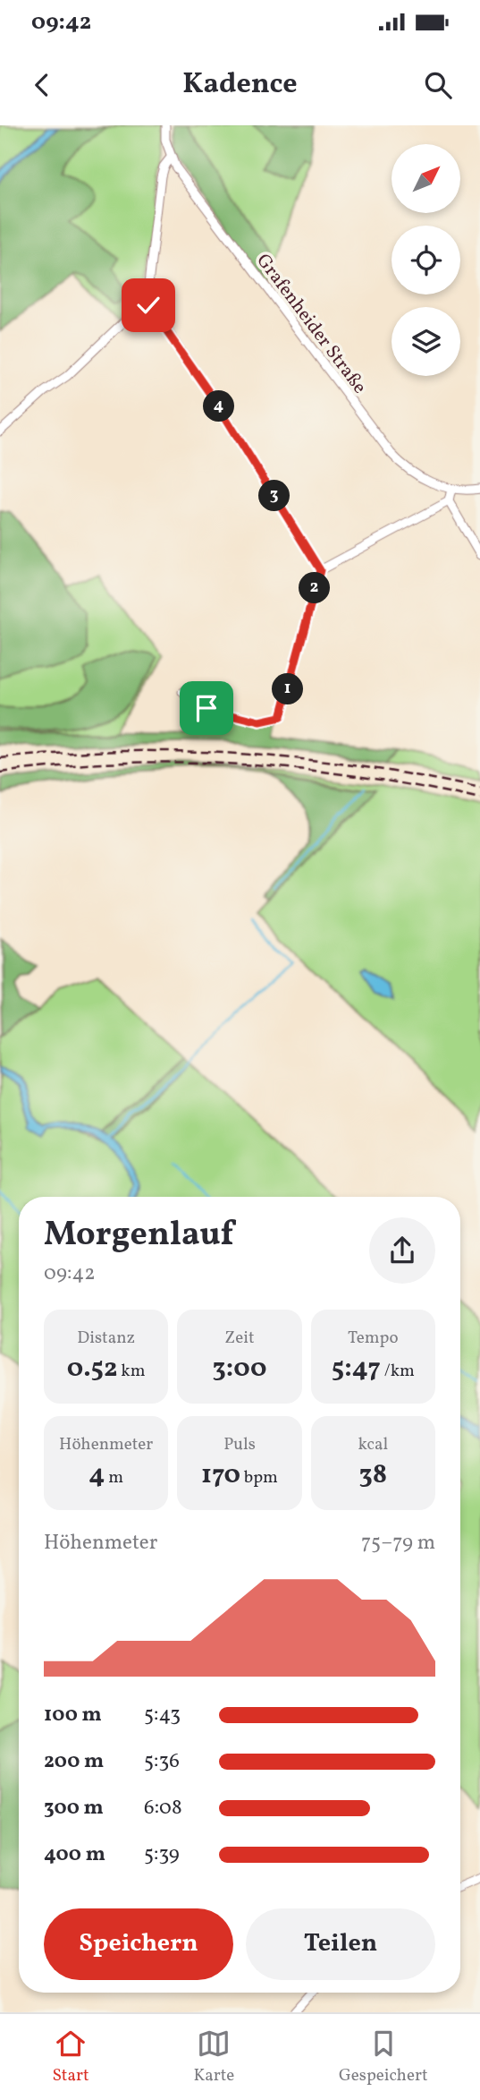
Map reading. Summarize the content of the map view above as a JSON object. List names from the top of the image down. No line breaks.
{"streets":{"street":["Grafenheider Straße"]},"north":"top right","page":{"status":"09:42","header":"Kadence","pins":["4","3","2","1"],"heading":["Morgenlauf","09:42"],"stats":[["Distanz","0.52 km"],["Zeit","3:00"],["Tempo","5:47 /km"],["Höhenmeter","4 m"],["Puls","170 bpm"],["kcal","38"]],"chart":["Höhenmeter","75–79 m"],"list":[{"name":"100 m","note":"5:43"},{"name":"200 m","note":"5:36"},{"name":"300 m","note":"6:08"},{"name":"400 m","note":"5:39"}],"buttons":["Speichern","Teilen"],"tabs":["Start","Karte","Gespeichert"]}}
